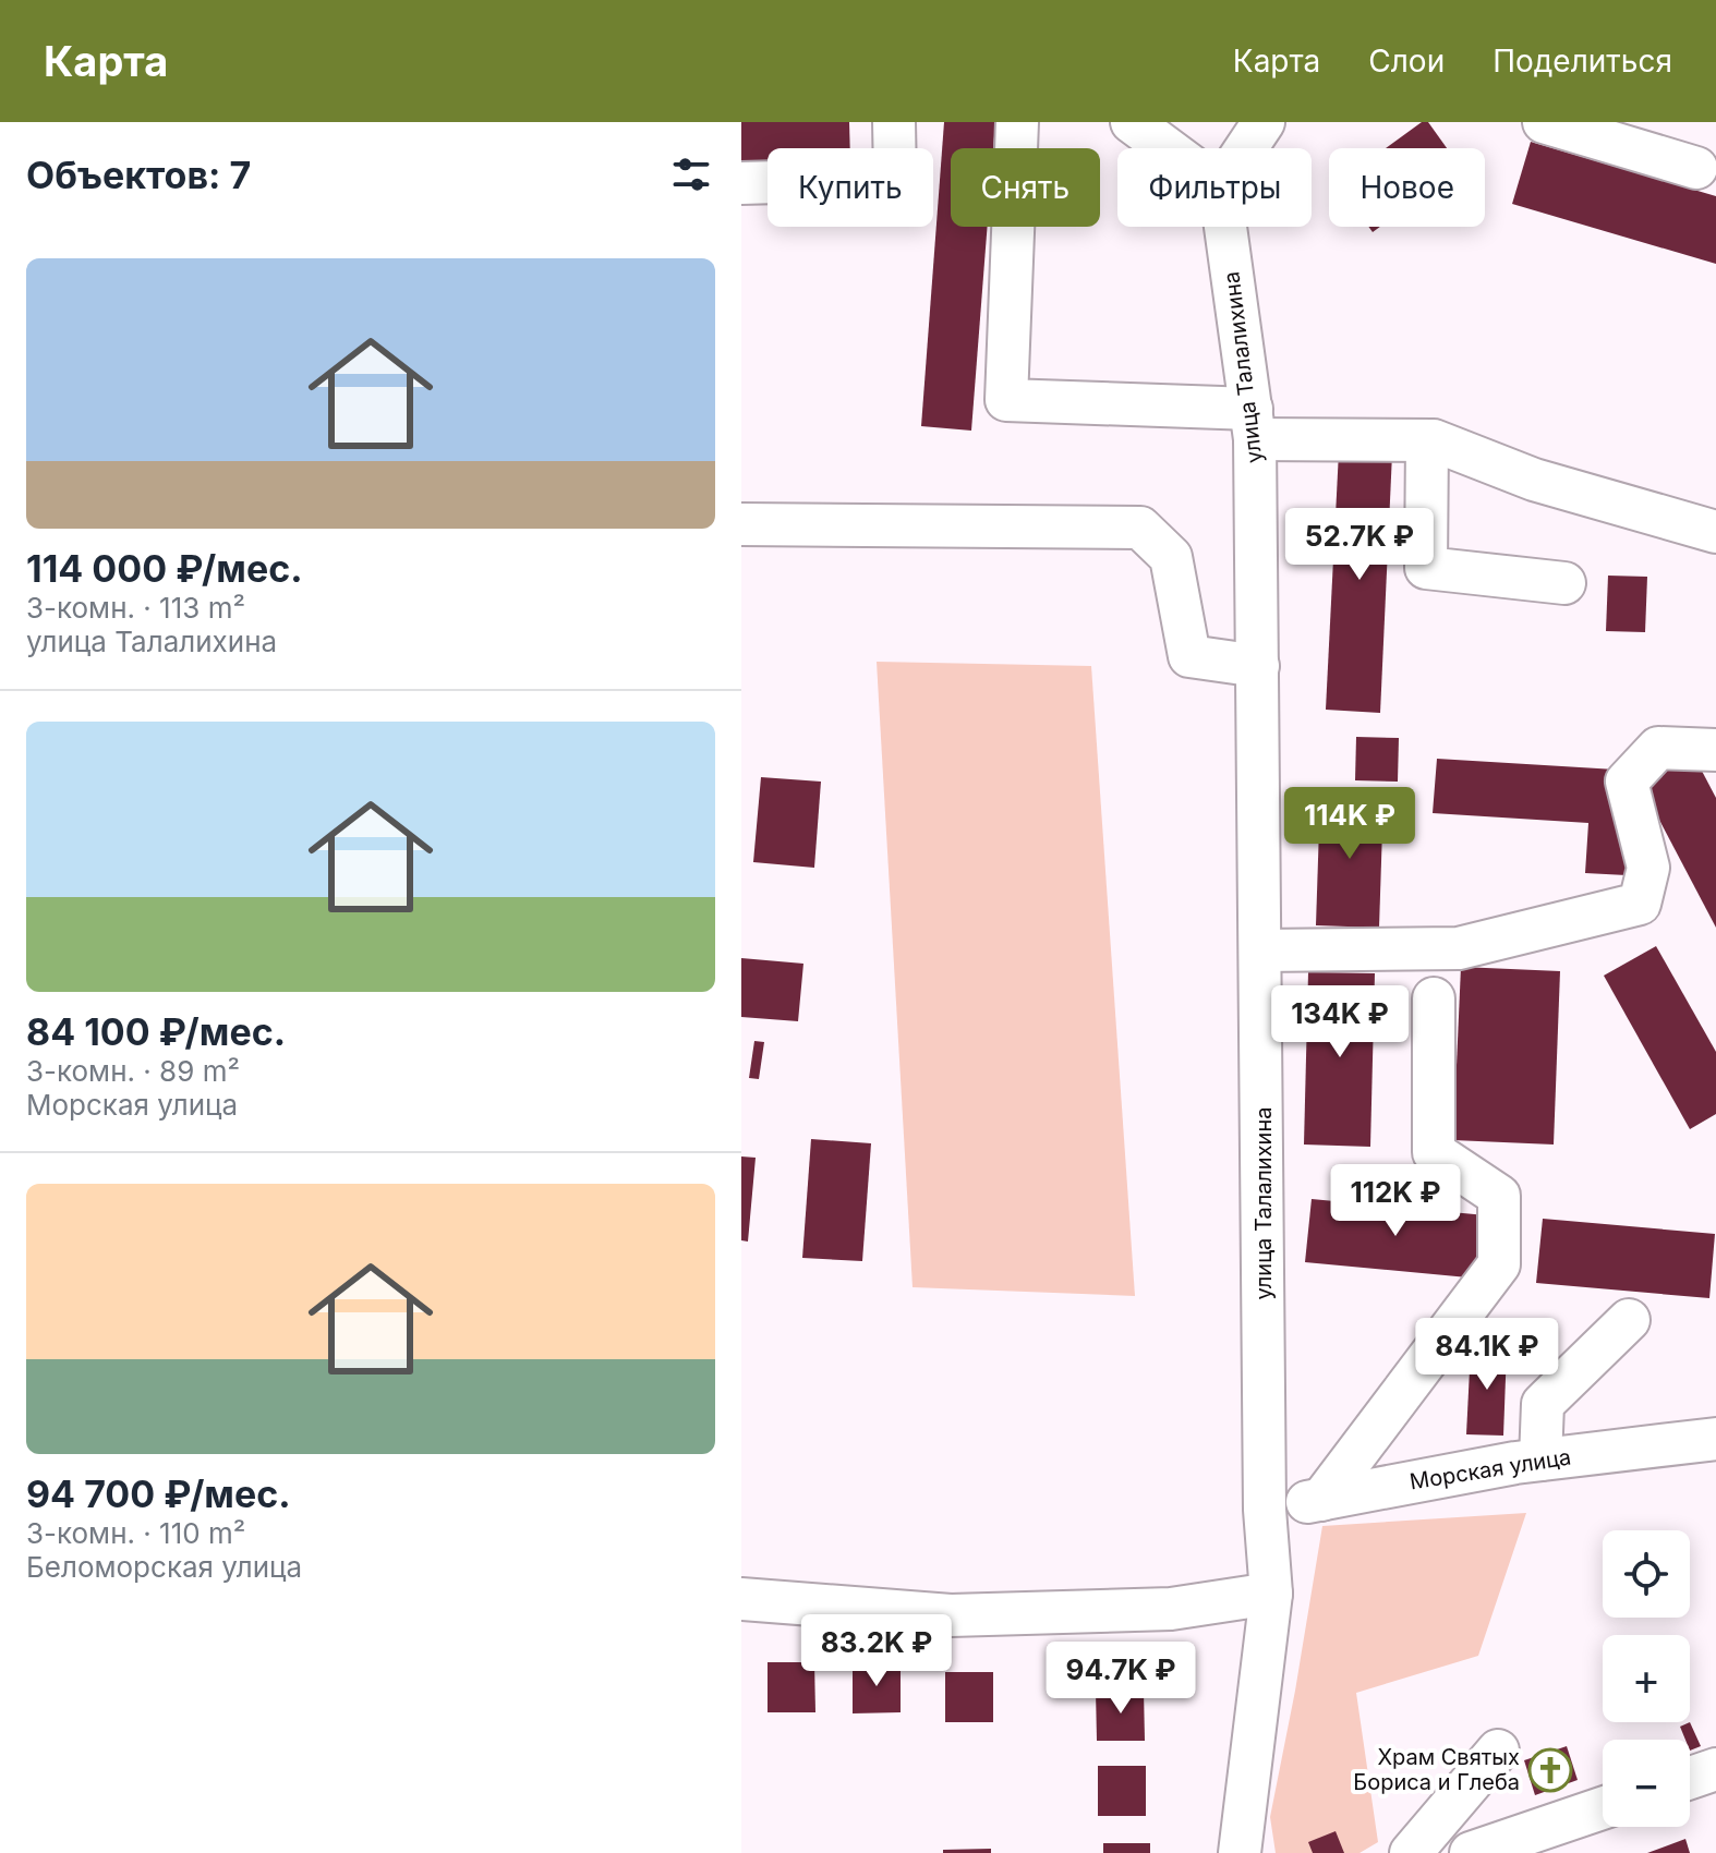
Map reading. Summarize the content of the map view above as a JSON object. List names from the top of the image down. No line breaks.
{"streets":{"street":["улица Талалихина","Морская улица"]},"crossings":[["улица Талалихина","Морская улица"]],"places":{"church":["Храм Святых Бориса и Глеба"]},"page":{"header":"Карта","nav":["Карта","Слои","Поделиться"],"heading":"Объектов: 7","chip":["Купить","Снять","Фильтры","Новое"],"list":[{"name":"114 000 ₽/мес.","note":"3-комн. · 113 m² · улица Талалихина"},{"name":"84 100 ₽/мес.","note":"3-комн. · 89 m² · Морская улица"},{"name":"94 700 ₽/мес.","note":"3-комн. · 110 m² · Беломорская улица"}],"price":["52.7K ₽","114K ₽","134K ₽","112K ₽","84.1K ₽","83.2K ₽","94.7K ₽"],"map_buttons":["+","−"]}}
